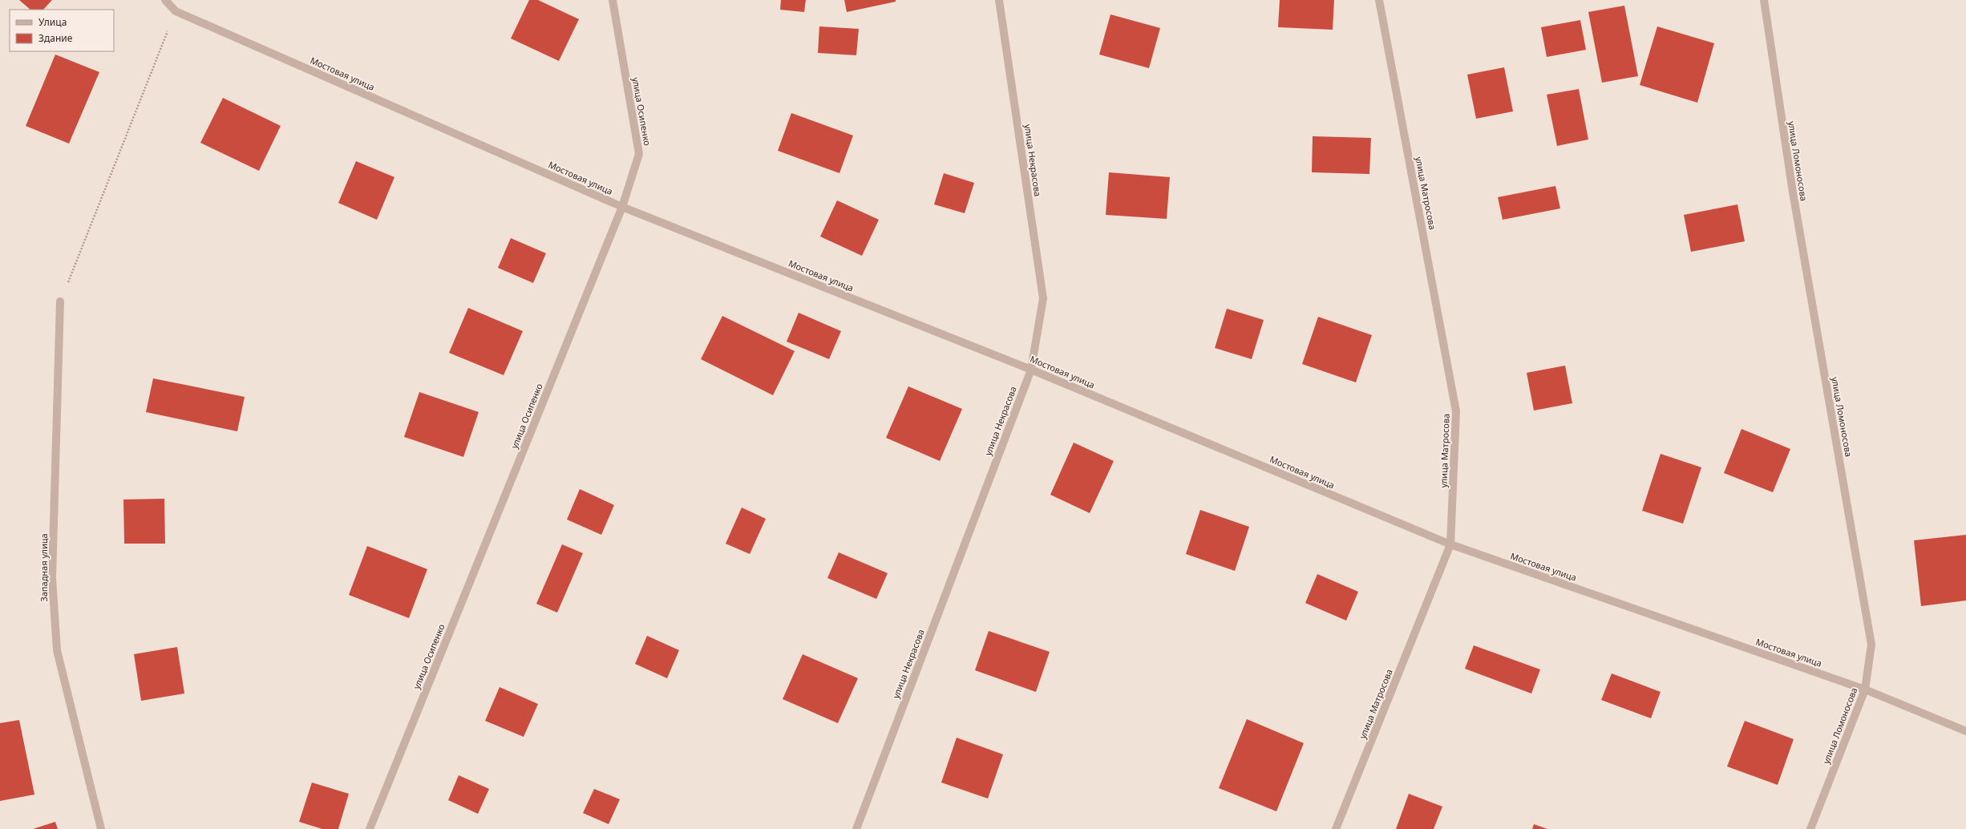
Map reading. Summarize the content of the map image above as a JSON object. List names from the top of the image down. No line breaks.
{"streets":{"street":["Мостовая улица","улица Осипенко","улица Некрасова","улица Ломоносова","улица Матросова","Западная улица"]},"crossings":[["Мостовая улица","улица Осипенко"],["Мостовая улица","улица Некрасова"],["Мостовая улица","улица Ломоносова"],["Мостовая улица","улица Матросова"]],"legend":["Улица","Здание"]}
